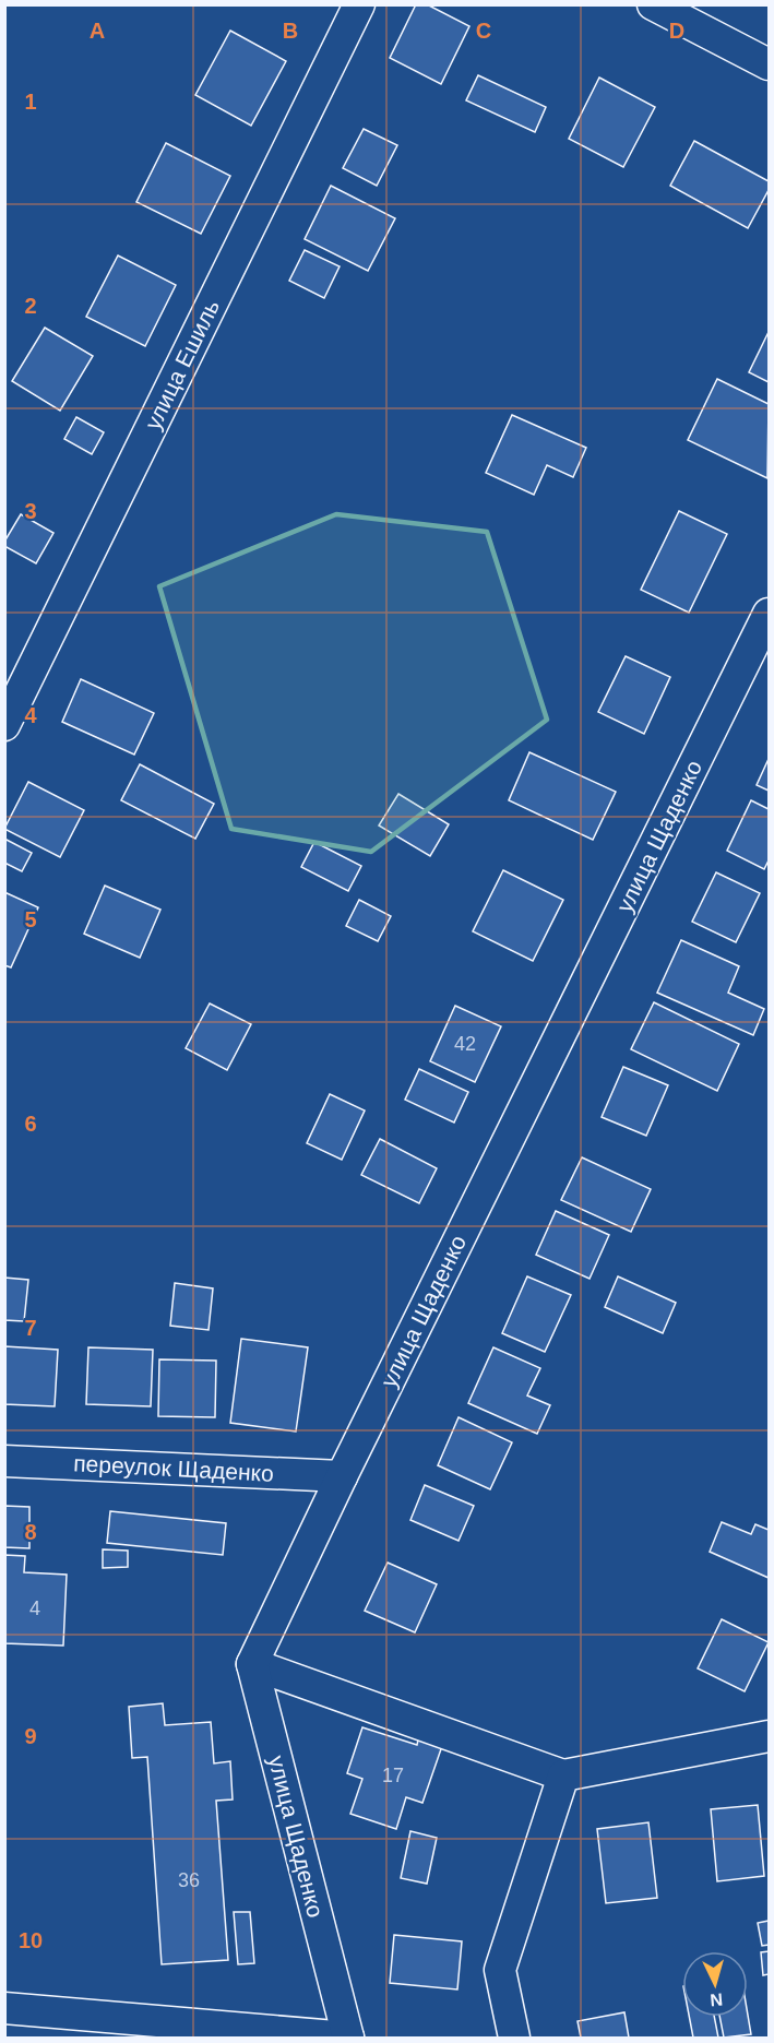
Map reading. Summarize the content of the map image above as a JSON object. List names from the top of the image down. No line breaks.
{"streets":{"street":["улица Ешиль","улица Щаденко","переулок Щаденко"]},"crossings":[["улица Щаденко","переулок Щаденко"]],"house_numbers":["42","4","17","36"],"north":"bottom","grid":{"columns":["A","B","C","D"],"rows":["1","2","3","4","5","6","7","8","9","10"]}}
